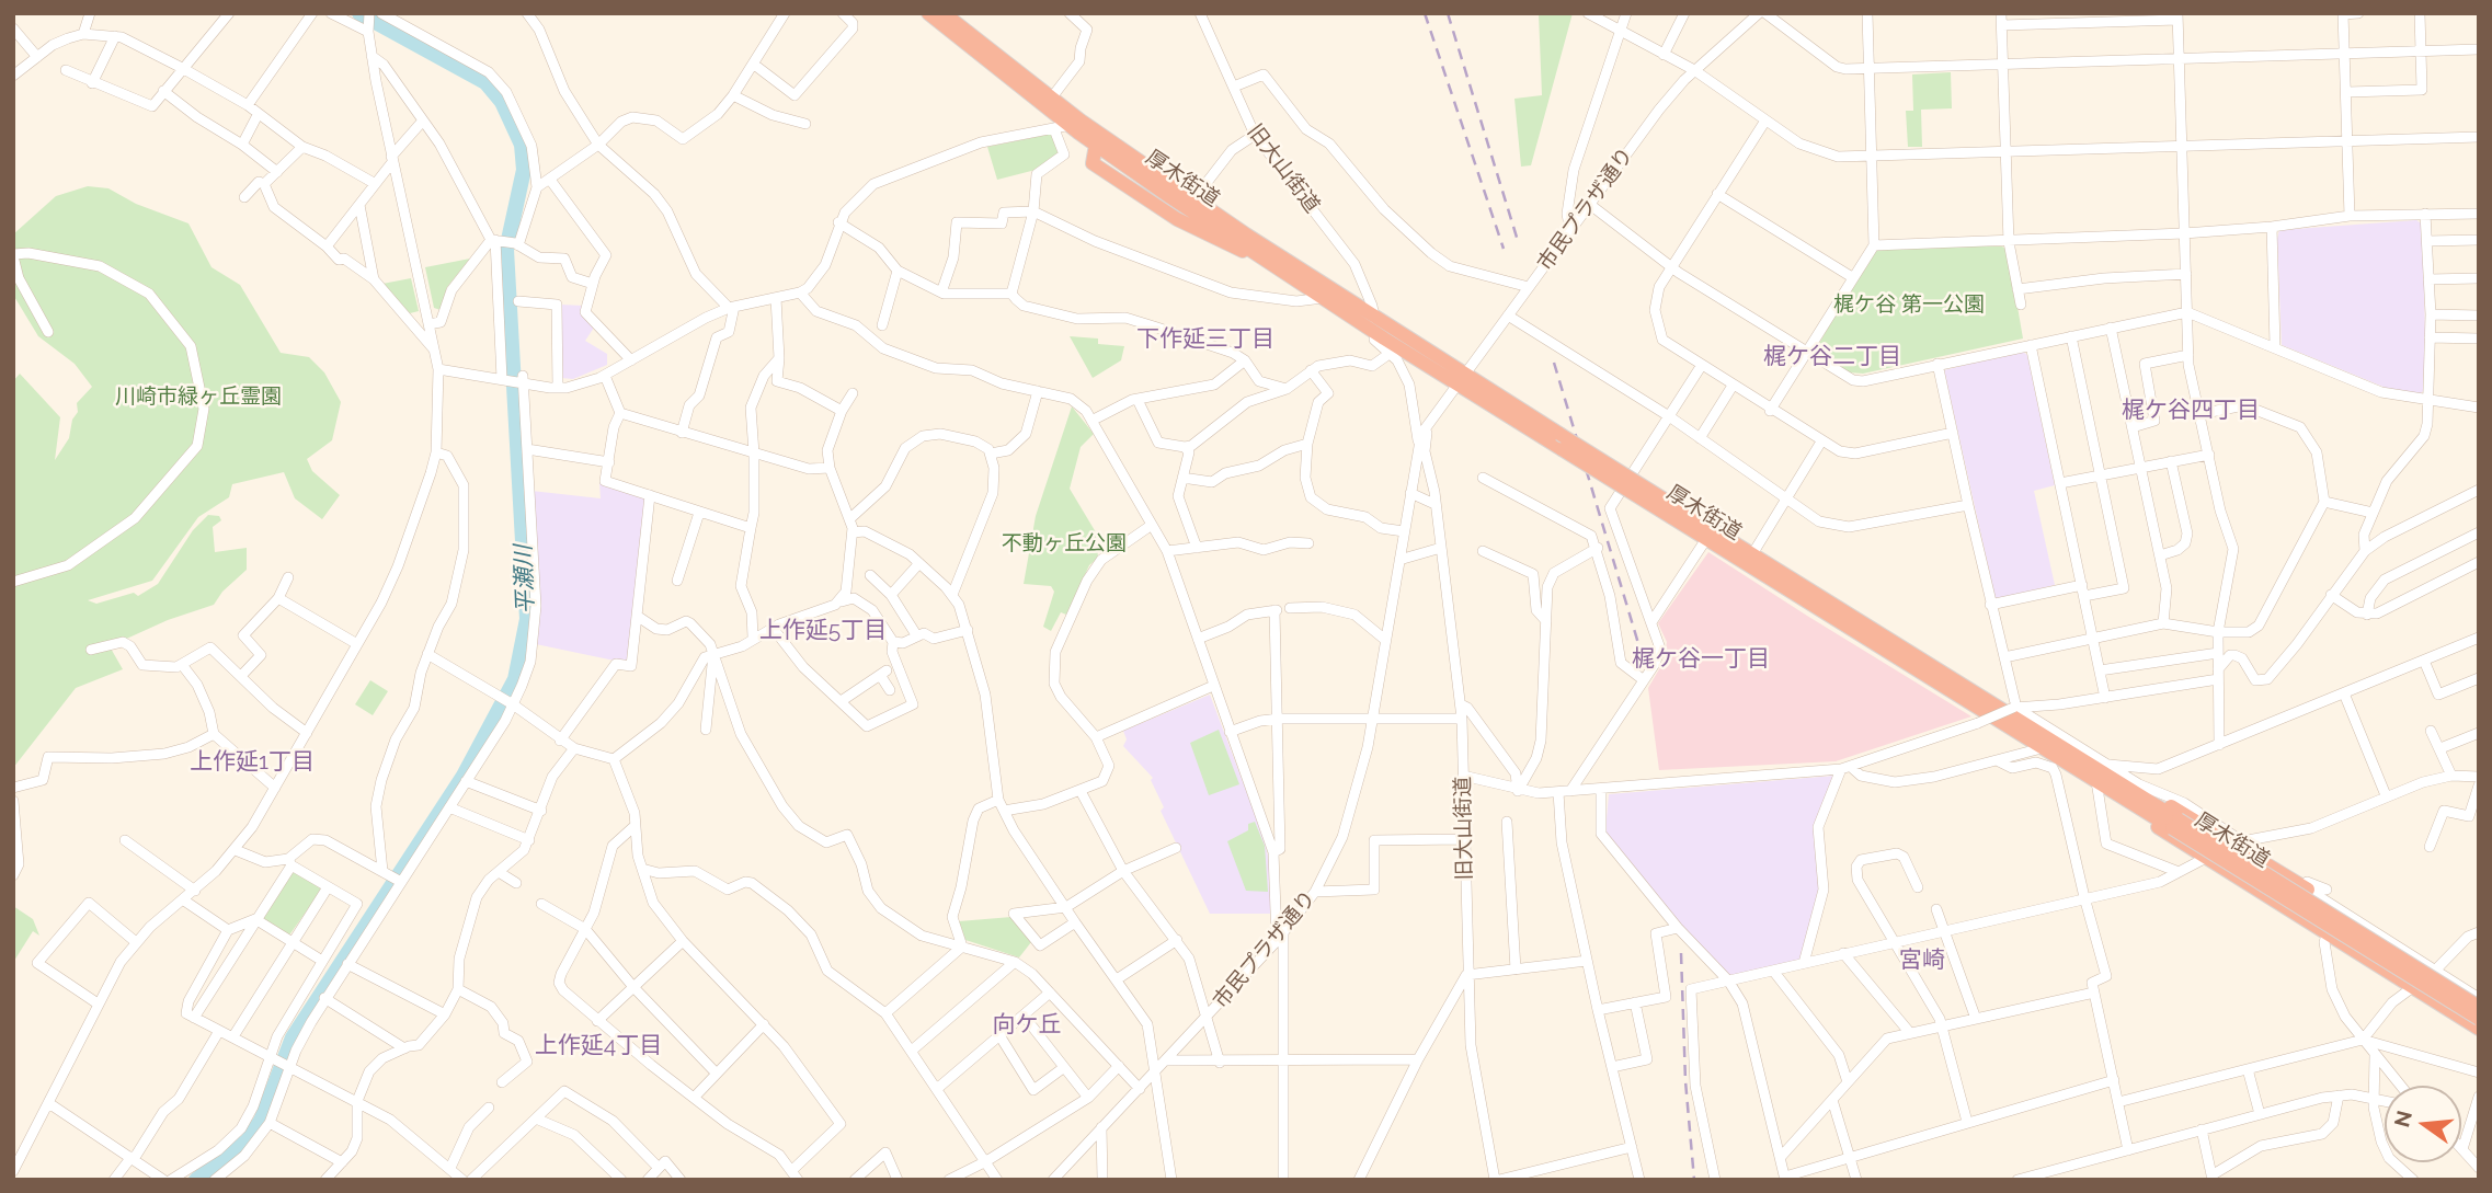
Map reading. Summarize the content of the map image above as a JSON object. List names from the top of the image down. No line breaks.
{"streets":{"highway":["厚木街道"],"street":["旧大山街道","市民プラザ通り"]},"crossings":[["旧大山街道","厚木街道"],["厚木街道","市民プラザ通り"]],"districts":["下作延三丁目","梶ケ谷二丁目","梶ケ谷四丁目","上作延5丁目","梶ケ谷一丁目","上作延1丁目","宮崎","向ケ丘","上作延4丁目"],"water":["平瀬川"],"parks":["梶ケ谷 第一公園","川崎市緑ヶ丘霊園","不動ヶ丘公園"],"north":"left"}
